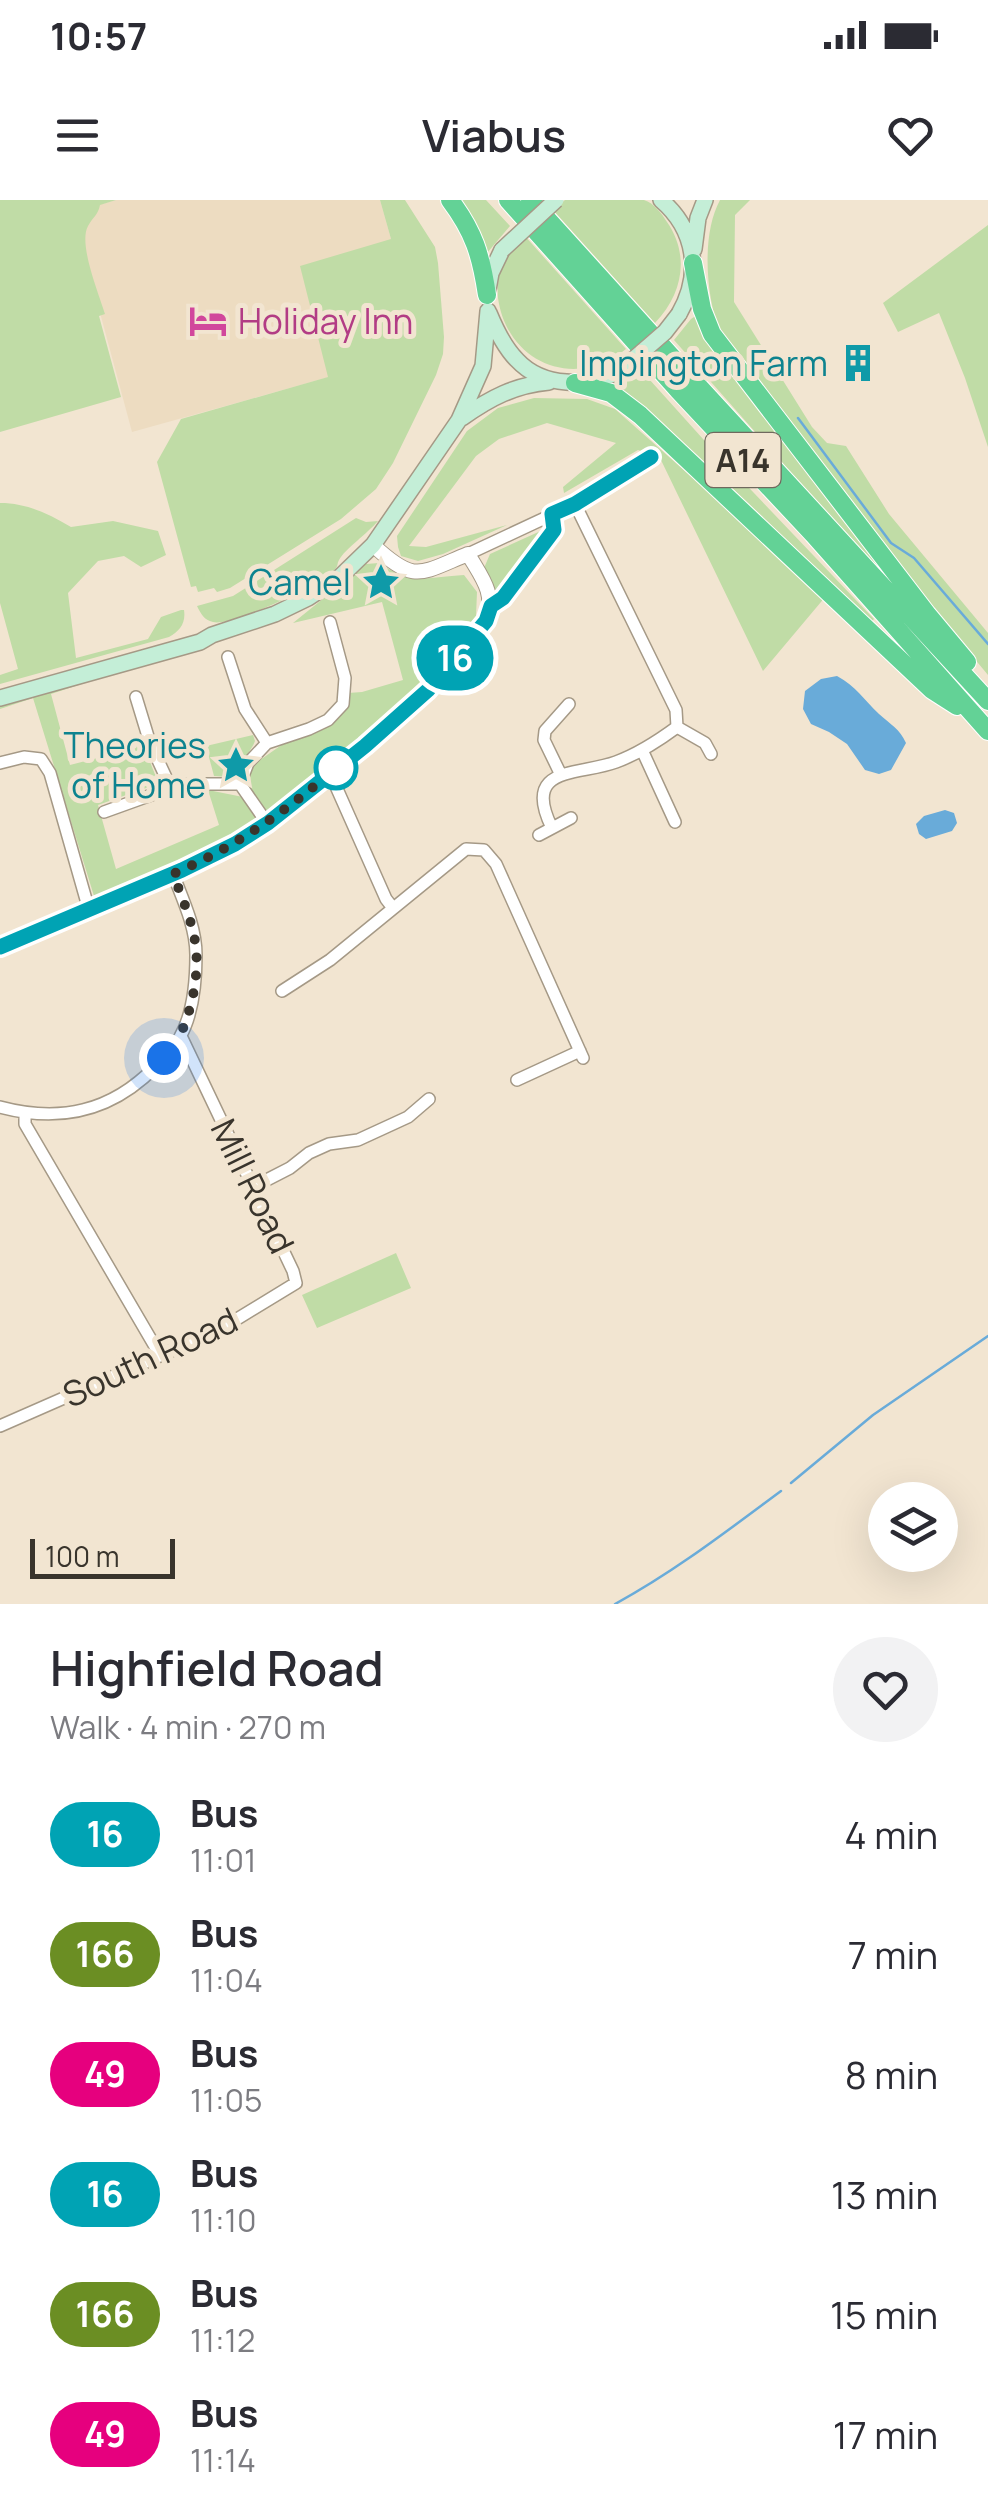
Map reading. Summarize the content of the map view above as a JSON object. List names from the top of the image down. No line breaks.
{"streets":{"highway":["A14"],"street":["Mill Road","South Road"]},"crossings":[["Mill Road","South Road"]],"places":{"hotel":["Holiday Inn"],"building":["Impington Farm"],"place":["Camel","Theories of Home"]},"lines":["bus line 16"],"scale_bar":"100 m","page":{"status":"10:57","header":"Viabus","on_map":"16","scale":"100 m","heading":["Highfield Road","Walk · 4 min · 270 m"],"list":[{"mark":"16","name":"Bus","note":"11:01","value":"4 min"},{"mark":"166","name":"Bus","note":"11:04","value":"7 min"},{"mark":"49","name":"Bus","note":"11:05","value":"8 min"},{"mark":"16","name":"Bus","note":"11:10","value":"13 min"},{"mark":"166","name":"Bus","note":"11:12","value":"15 min"},{"mark":"49","name":"Bus","note":"11:14","value":"17 min"}]}}
